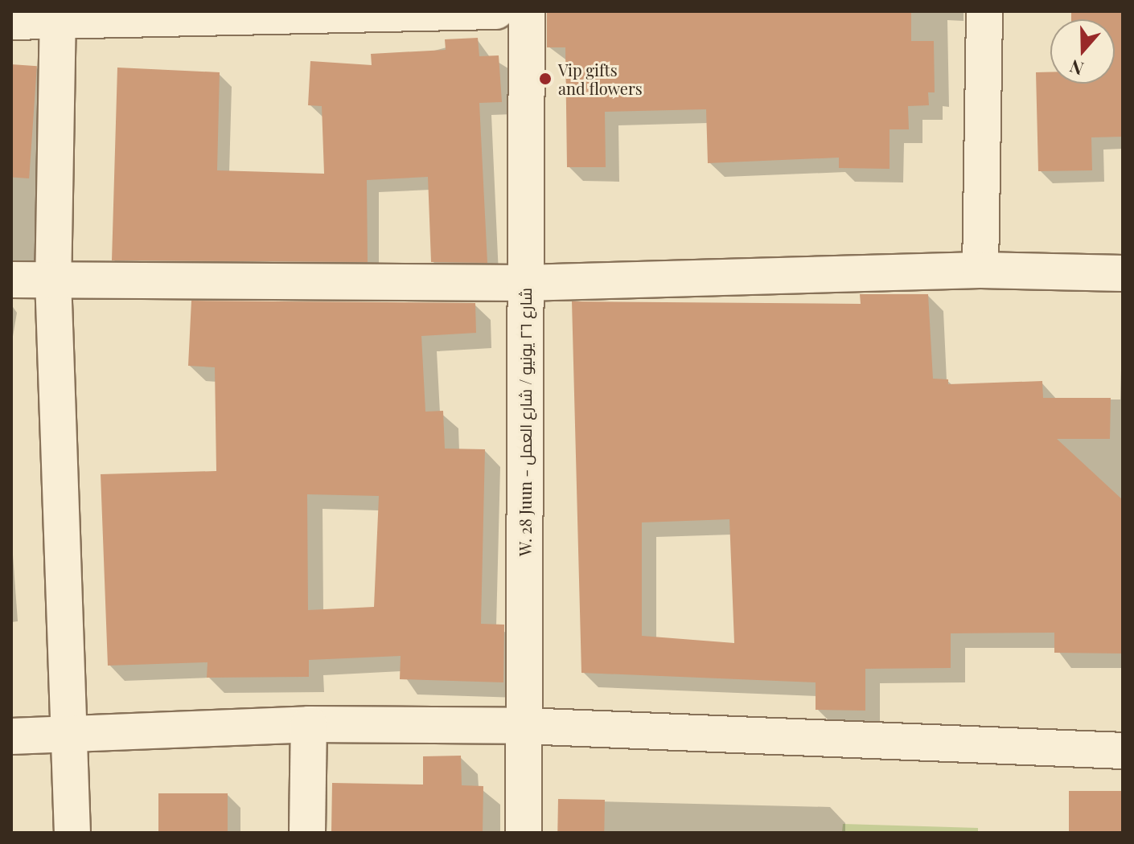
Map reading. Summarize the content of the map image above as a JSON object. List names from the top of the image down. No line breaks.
{"streets":{"street":["W. 28 Juun - شارع ٢٦ يونيو / شارع العمل"]},"places":["Vip gifts and flowers"],"north":"bottom"}
